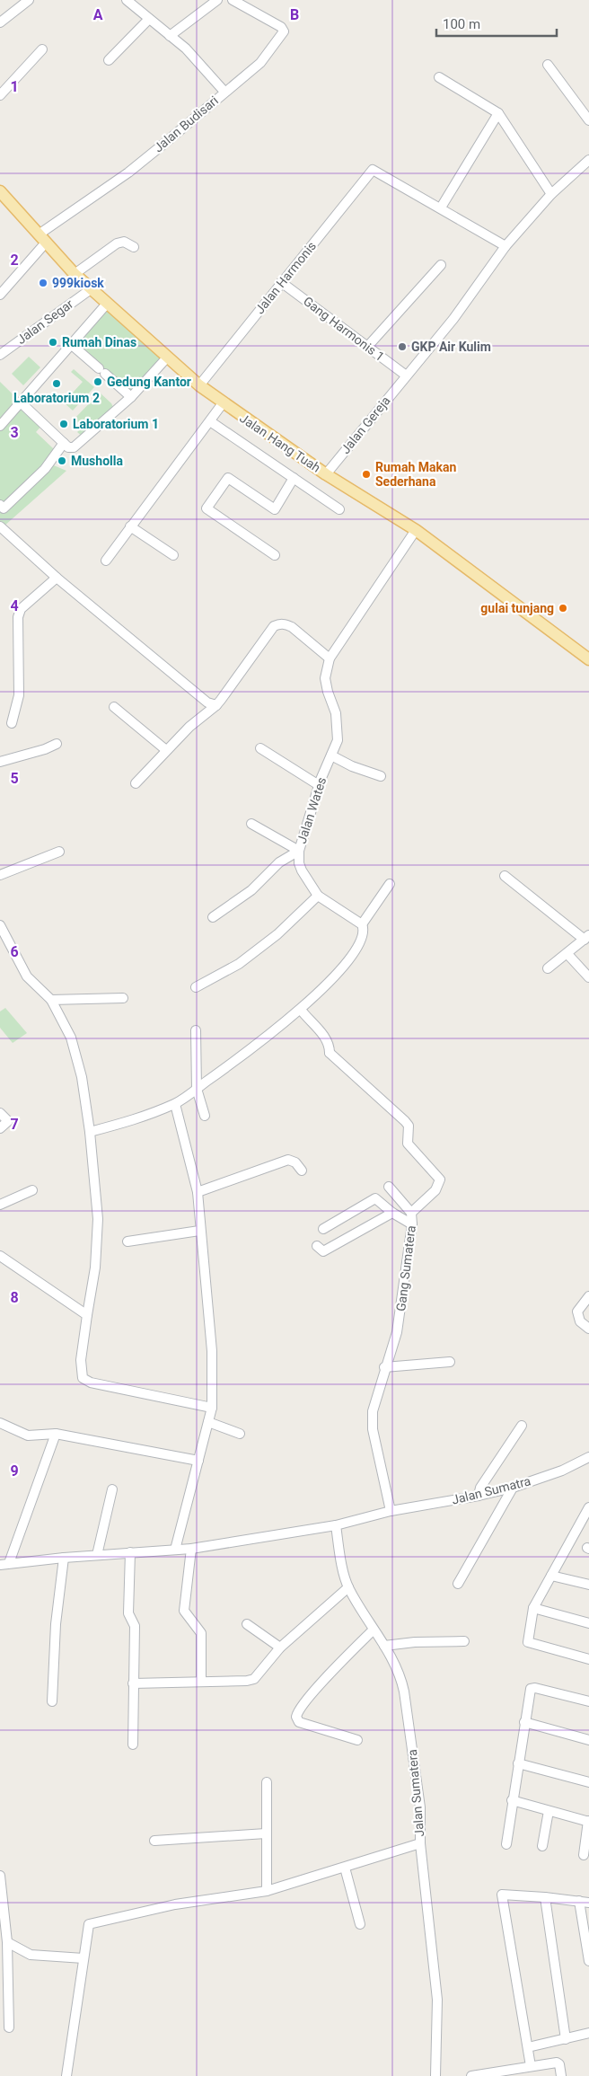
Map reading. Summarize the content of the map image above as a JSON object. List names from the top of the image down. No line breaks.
{"streets":{"main road":["Jalan Hang Tuah"],"street":["Jalan Budisari","Jalan Harmonis","Jalan Segar","Gang Harmonis 1","Jalan Gereja","Jalan Wates","Gang Sumatera","Jalan Sumatra","Jalan Sumatera"]},"crossings":[["Jalan Budisari","Jalan Hang Tuah"],["Jalan Harmonis","Gang Harmonis 1"],["Jalan Harmonis","Jalan Hang Tuah"],["Jalan Segar","Jalan Hang Tuah"],["Gang Harmonis 1","Jalan Gereja"],["Jalan Gereja","Jalan Hang Tuah"],["Jalan Hang Tuah","Jalan Wates"],["Gang Sumatera","Jalan Sumatra"],["Jalan Sumatra","Jalan Sumatera"]],"places":["999kiosk","Rumah Dinas","GKP Air Kulim","Gedung Kantor","Laboratorium 2","Laboratorium 1","Musholla","Rumah Makan Sederhana","gulai tunjang"],"scale_bar":"100 m","grid":{"columns":["A","B"],"rows":["1","2","3","4","5","6","7","8","9"]}}
